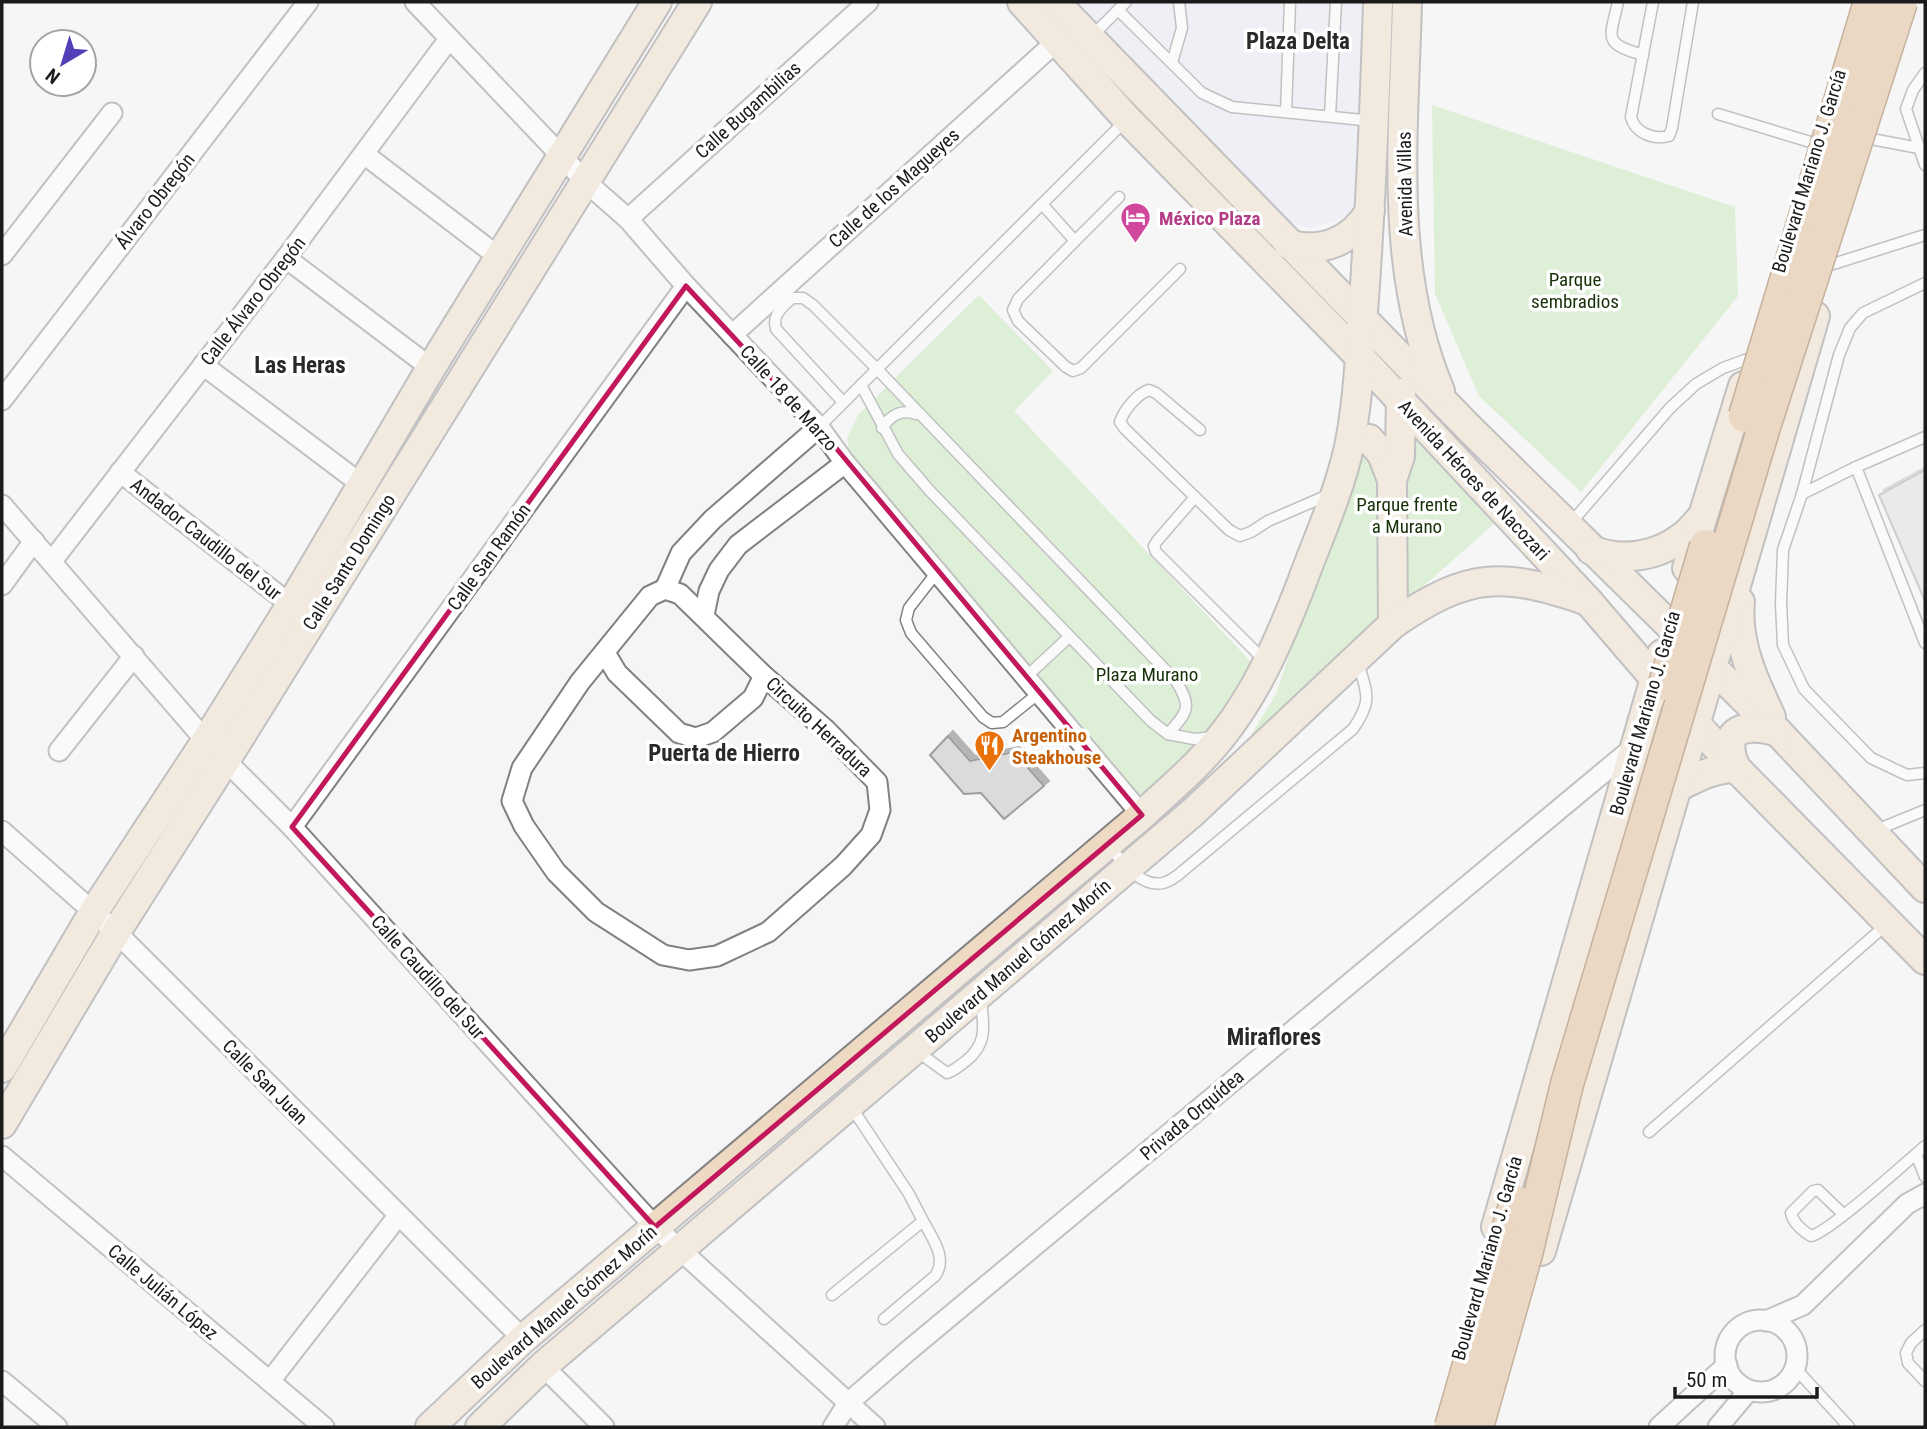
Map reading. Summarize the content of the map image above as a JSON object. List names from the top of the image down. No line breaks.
{"streets":{"main road":["Boulevard Mariano J. García","Avenida Villas","Avenida Héroes de Nacozari","Calle Santo Domingo","Boulevard Manuel Gómez Morín"],"street":["Calle Bugambilias","Calle de los Magueyes","Álvaro Obregón","Calle Álvaro Obregón","Calle 18 de Marzo","Andador Caudillo del Sur","Calle San Ramón","Circuito Herradura","Calle Caudillo del Sur","Calle San Juan","Privada Orquídea","Calle Julián López"]},"crossings":[["Calle Bugambilias","Calle 18 de Marzo"],["Boulevard Mariano J. García","Avenida Héroes de Nacozari"],["Boulevard Mariano J. García","Privada Orquídea"],["Avenida Villas","Avenida Héroes de Nacozari"],["Avenida Villas","Boulevard Manuel Gómez Morín"],["Calle de los Magueyes","Calle 18 de Marzo"],["Calle de los Magueyes","Avenida Héroes de Nacozari"],["Calle Álvaro Obregón","Calle 18 de Marzo"],["Calle Álvaro Obregón","Andador Caudillo del Sur"],["Calle Álvaro Obregón","Calle Caudillo del Sur"],["Calle 18 de Marzo","Calle San Ramón"],["Calle 18 de Marzo","Calle Santo Domingo"],["Calle 18 de Marzo","Circuito Herradura"],["Calle 18 de Marzo","Boulevard Manuel Gómez Morín"],["Avenida Héroes de Nacozari","Boulevard Manuel Gómez Morín"],["Andador Caudillo del Sur","Calle Santo Domingo"],["Calle San Ramón","Calle Caudillo del Sur"],["Calle Santo Domingo","Calle Caudillo del Sur"],["Calle Santo Domingo","Calle San Juan"],["Boulevard Manuel Gómez Morín","Calle Caudillo del Sur"],["Boulevard Manuel Gómez Morín","Calle San Juan"],["Calle Caudillo del Sur","Privada Orquídea"]],"districts":["Plaza Delta","Las Heras","Puerta de Hierro","Miraflores"],"parks":["Parque sembradios","Parque frente a Murano","Plaza Murano"],"places":{"hotel":["México Plaza"],"restaurant":["Argentino Steakhouse"]},"scale_bar":"50 m","north":"bottom left"}
